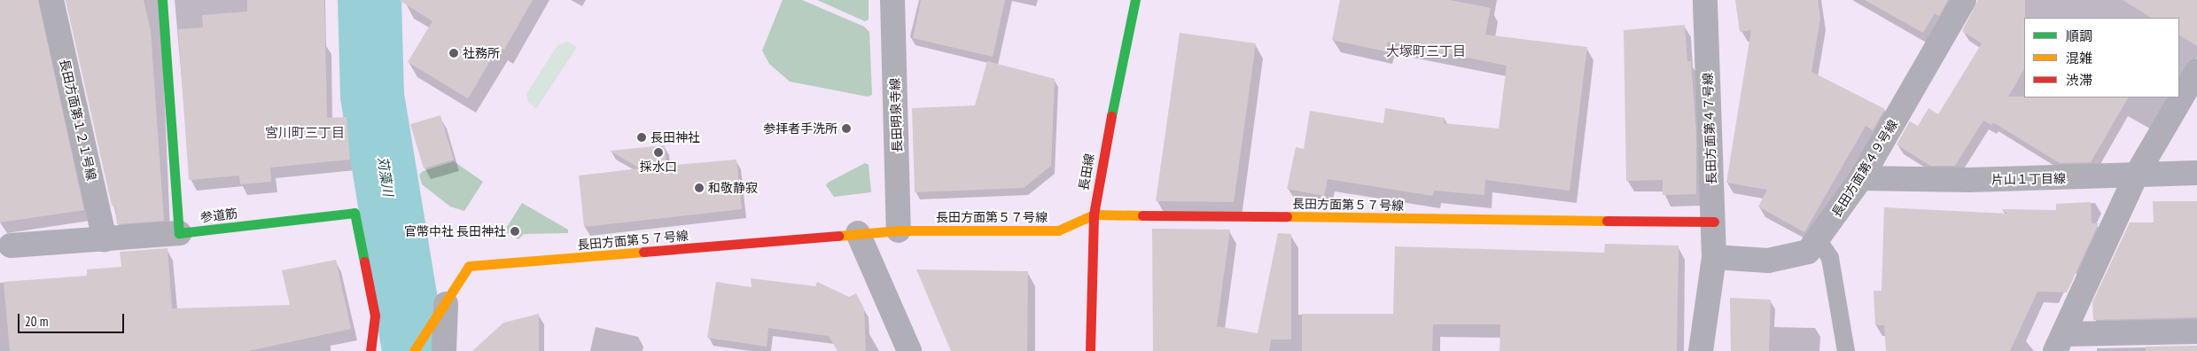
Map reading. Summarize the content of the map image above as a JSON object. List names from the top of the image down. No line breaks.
{"streets":{"street":["長田明泉寺線","長田方面第１２１号線","長田方面第４７号線","長田方面第４９号線","長田線","片山１丁目線","長田方面第５７号線","参道筋"]},"crossings":[["長田明泉寺線","長田方面第５７号線"],["長田方面第４７号線","長田方面第４９号線"],["長田方面第４７号線","長田方面第５７号線"],["長田方面第４９号線","片山１丁目線"],["長田線","長田方面第５７号線"]],"districts":["大塚町三丁目","宮川町三丁目"],"water":["苅藻川"],"places":["社務所","参拝者手洗所","長田神社","採水口","和敬静寂","官幣中社 長田神社"],"legend":["順調","混雑","渋滞"],"scale_bar":"20 m"}
